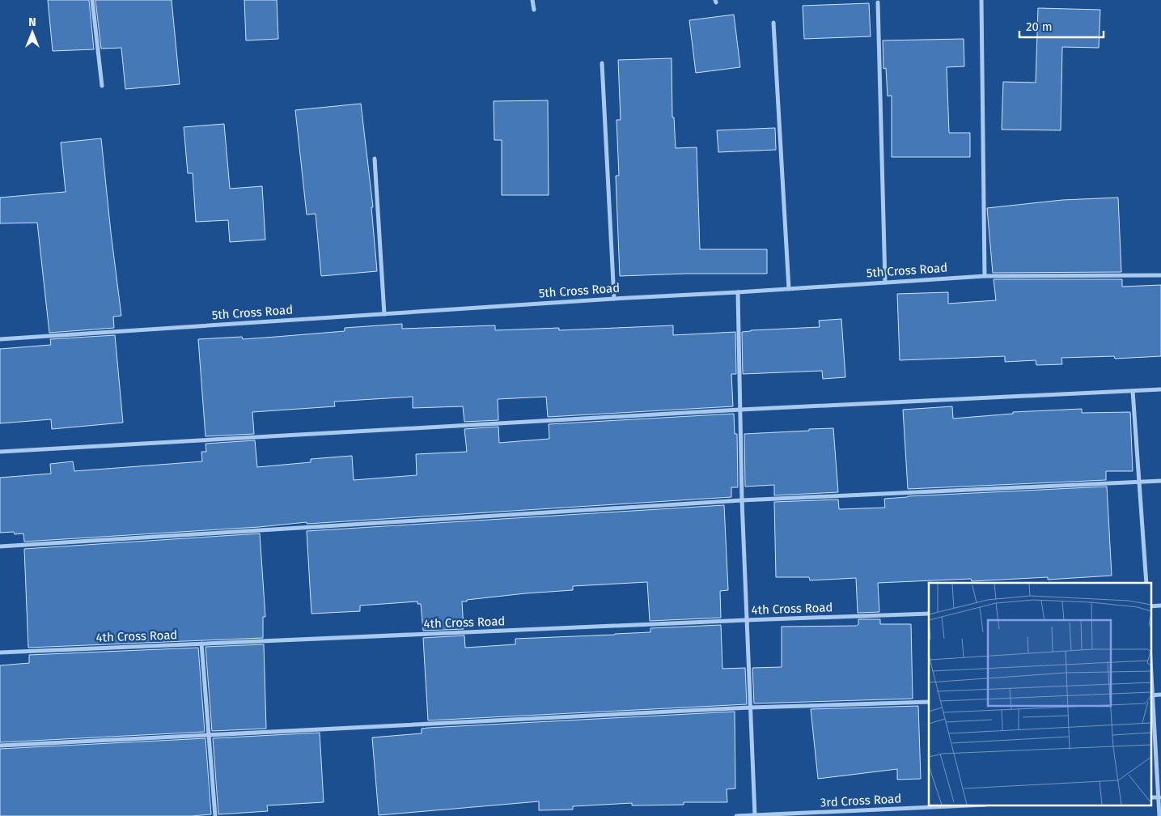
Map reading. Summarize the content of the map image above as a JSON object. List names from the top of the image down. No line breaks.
{"streets":{"street":["5th Cross Road","4th Cross Road","3rd Cross Road"]},"scale_bar":"20 m","north":"top"}
